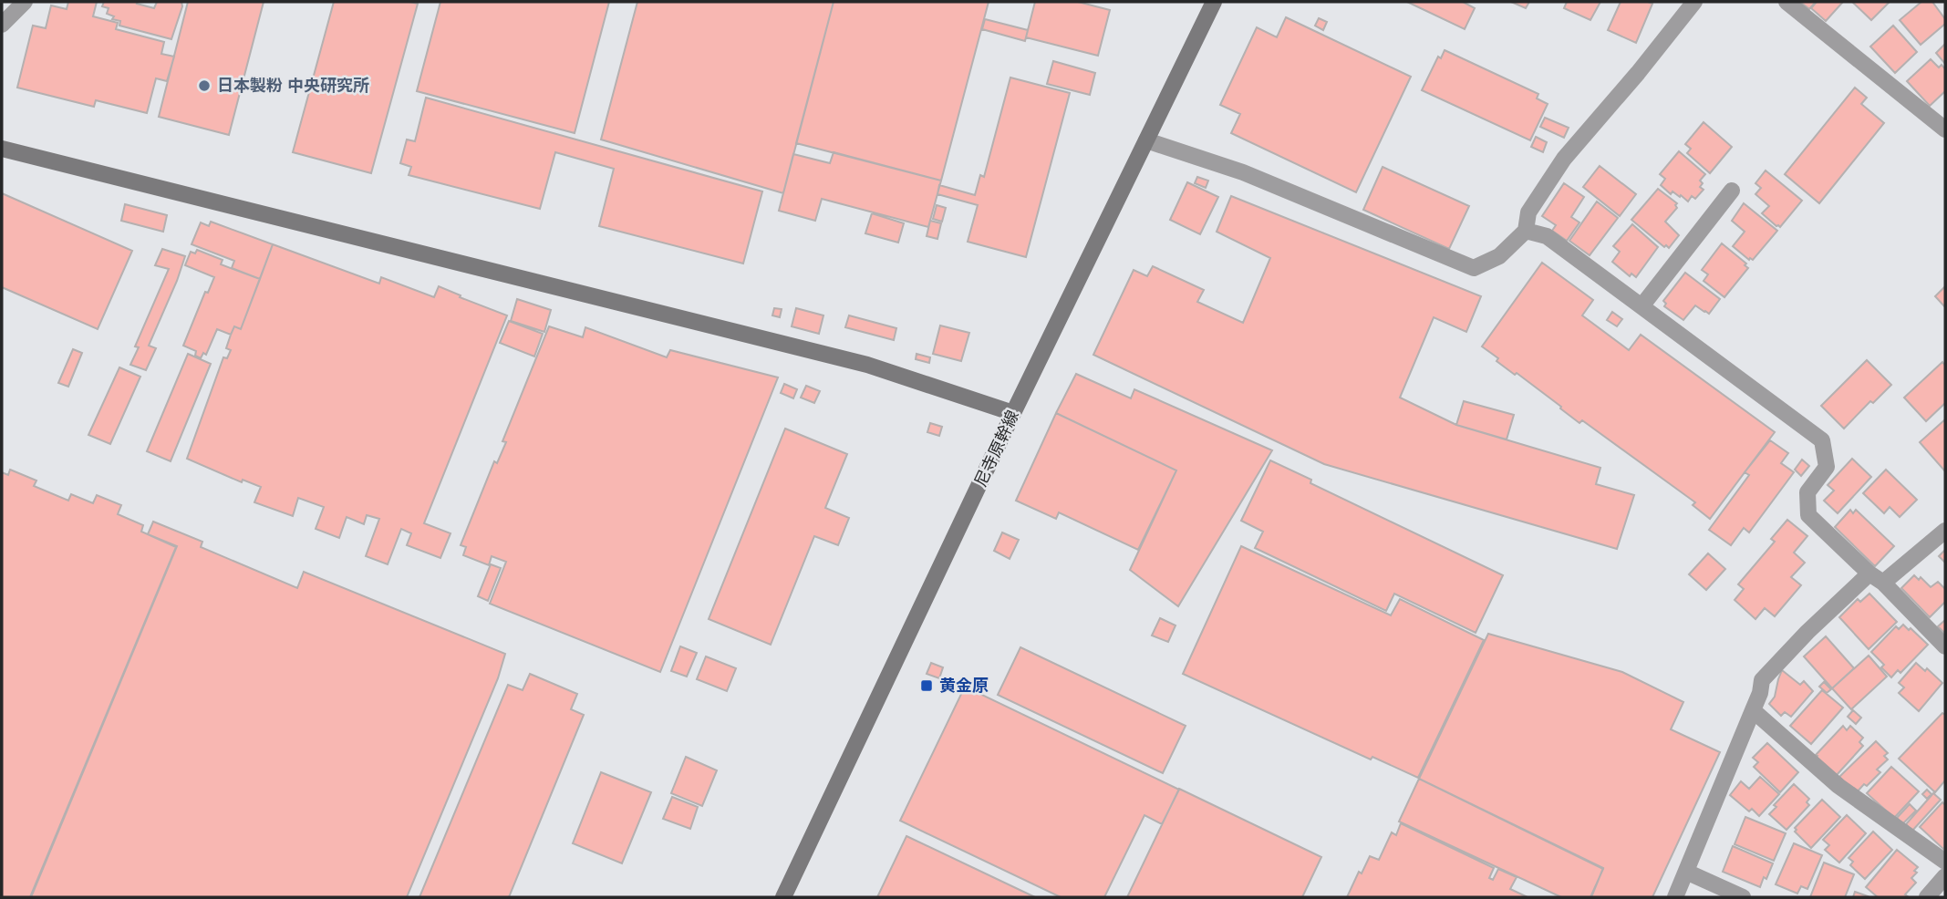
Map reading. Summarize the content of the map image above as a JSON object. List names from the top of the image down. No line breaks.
{"streets":{"street":["尼寺原幹線"]},"places":{"other":["日本製粉 中央研究所"],"transit":["黄金原"]}}
